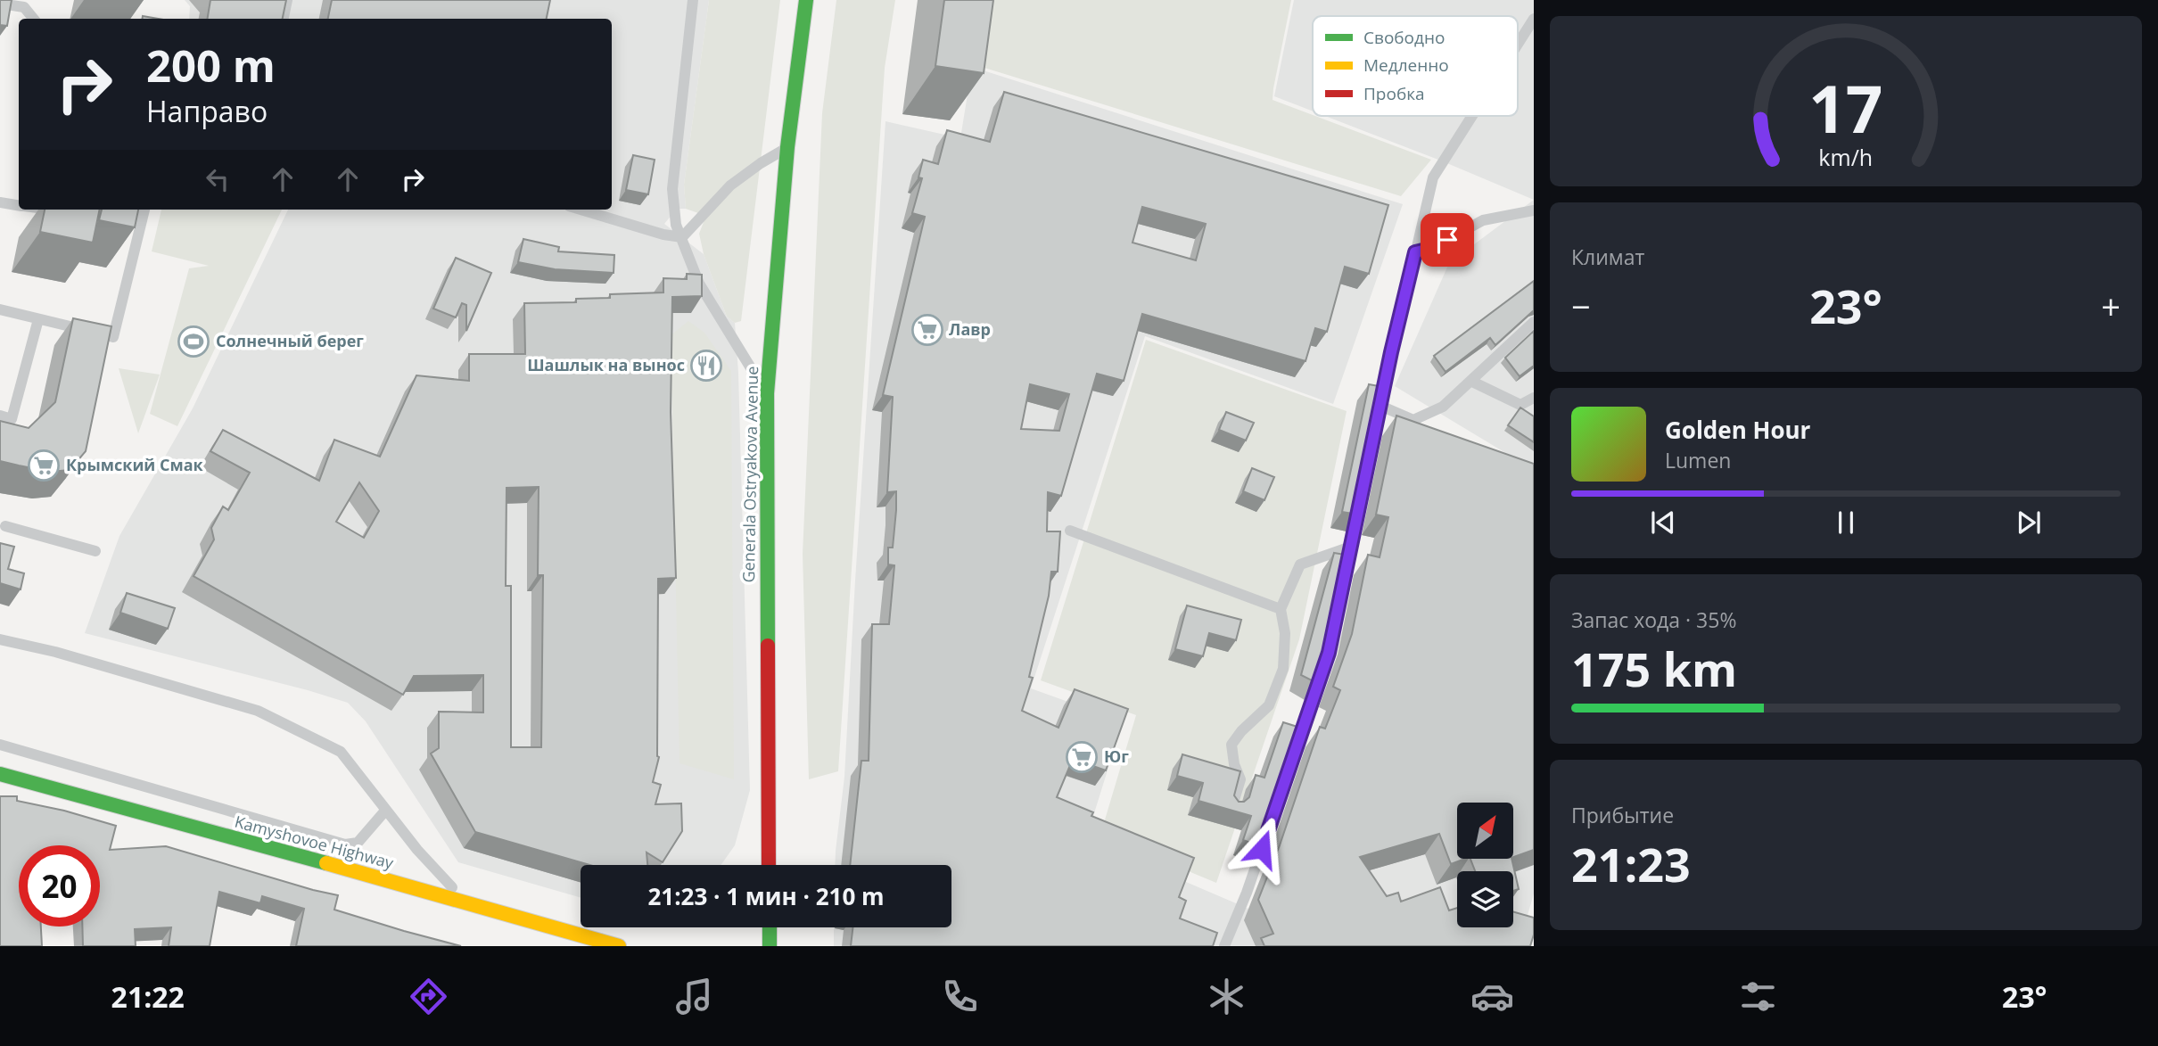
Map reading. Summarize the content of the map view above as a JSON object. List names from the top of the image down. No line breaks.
{"streets":{"main road":["Generala Ostryakova Avenue","Kamyshovoe Highway"]},"places":{"supermarket":["Лавр","Крымский Смак","Юг"],"sports":["Солнечный берег"],"restaurant":["Шашлык на вынос"]},"legend":["Свободно","Медленно","Пробка"],"north":"top right","page":{"turn":["200 m","Направо"],"tile":["Климат",["Запас хода · 35%","175 km"],["Прибытие","21:23"]],"heat":["−","23°","+"],"song":["Golden Hour","Lumen"],"limit":"20","trip":"21:23 · 1 мин · 210 m","tabs":["21:22","23°"],"gauge":["17","km/h"]}}
